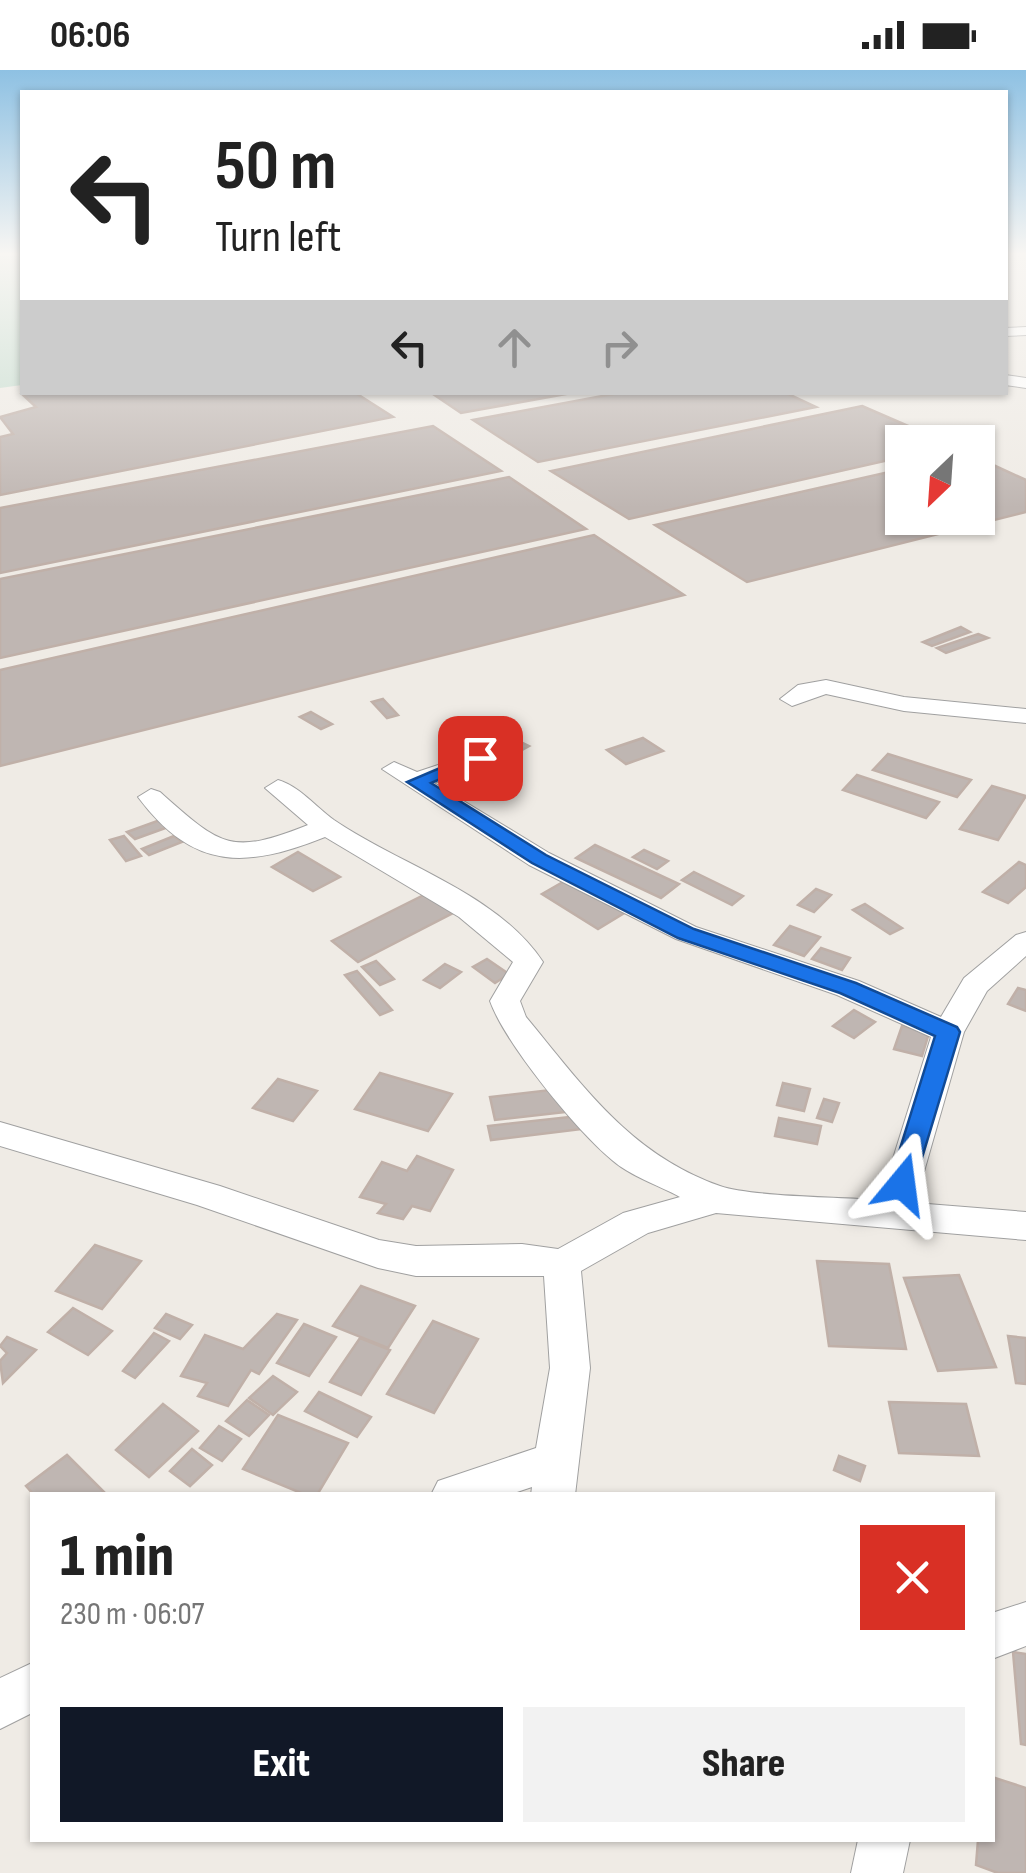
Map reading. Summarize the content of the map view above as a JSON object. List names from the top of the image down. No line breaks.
{"north":"bottom left","page":{"status":"06:06","turn":["50 m","Turn left"],"heading":["1 min","230 m · 06:07"],"buttons":["Exit","Share"]}}
